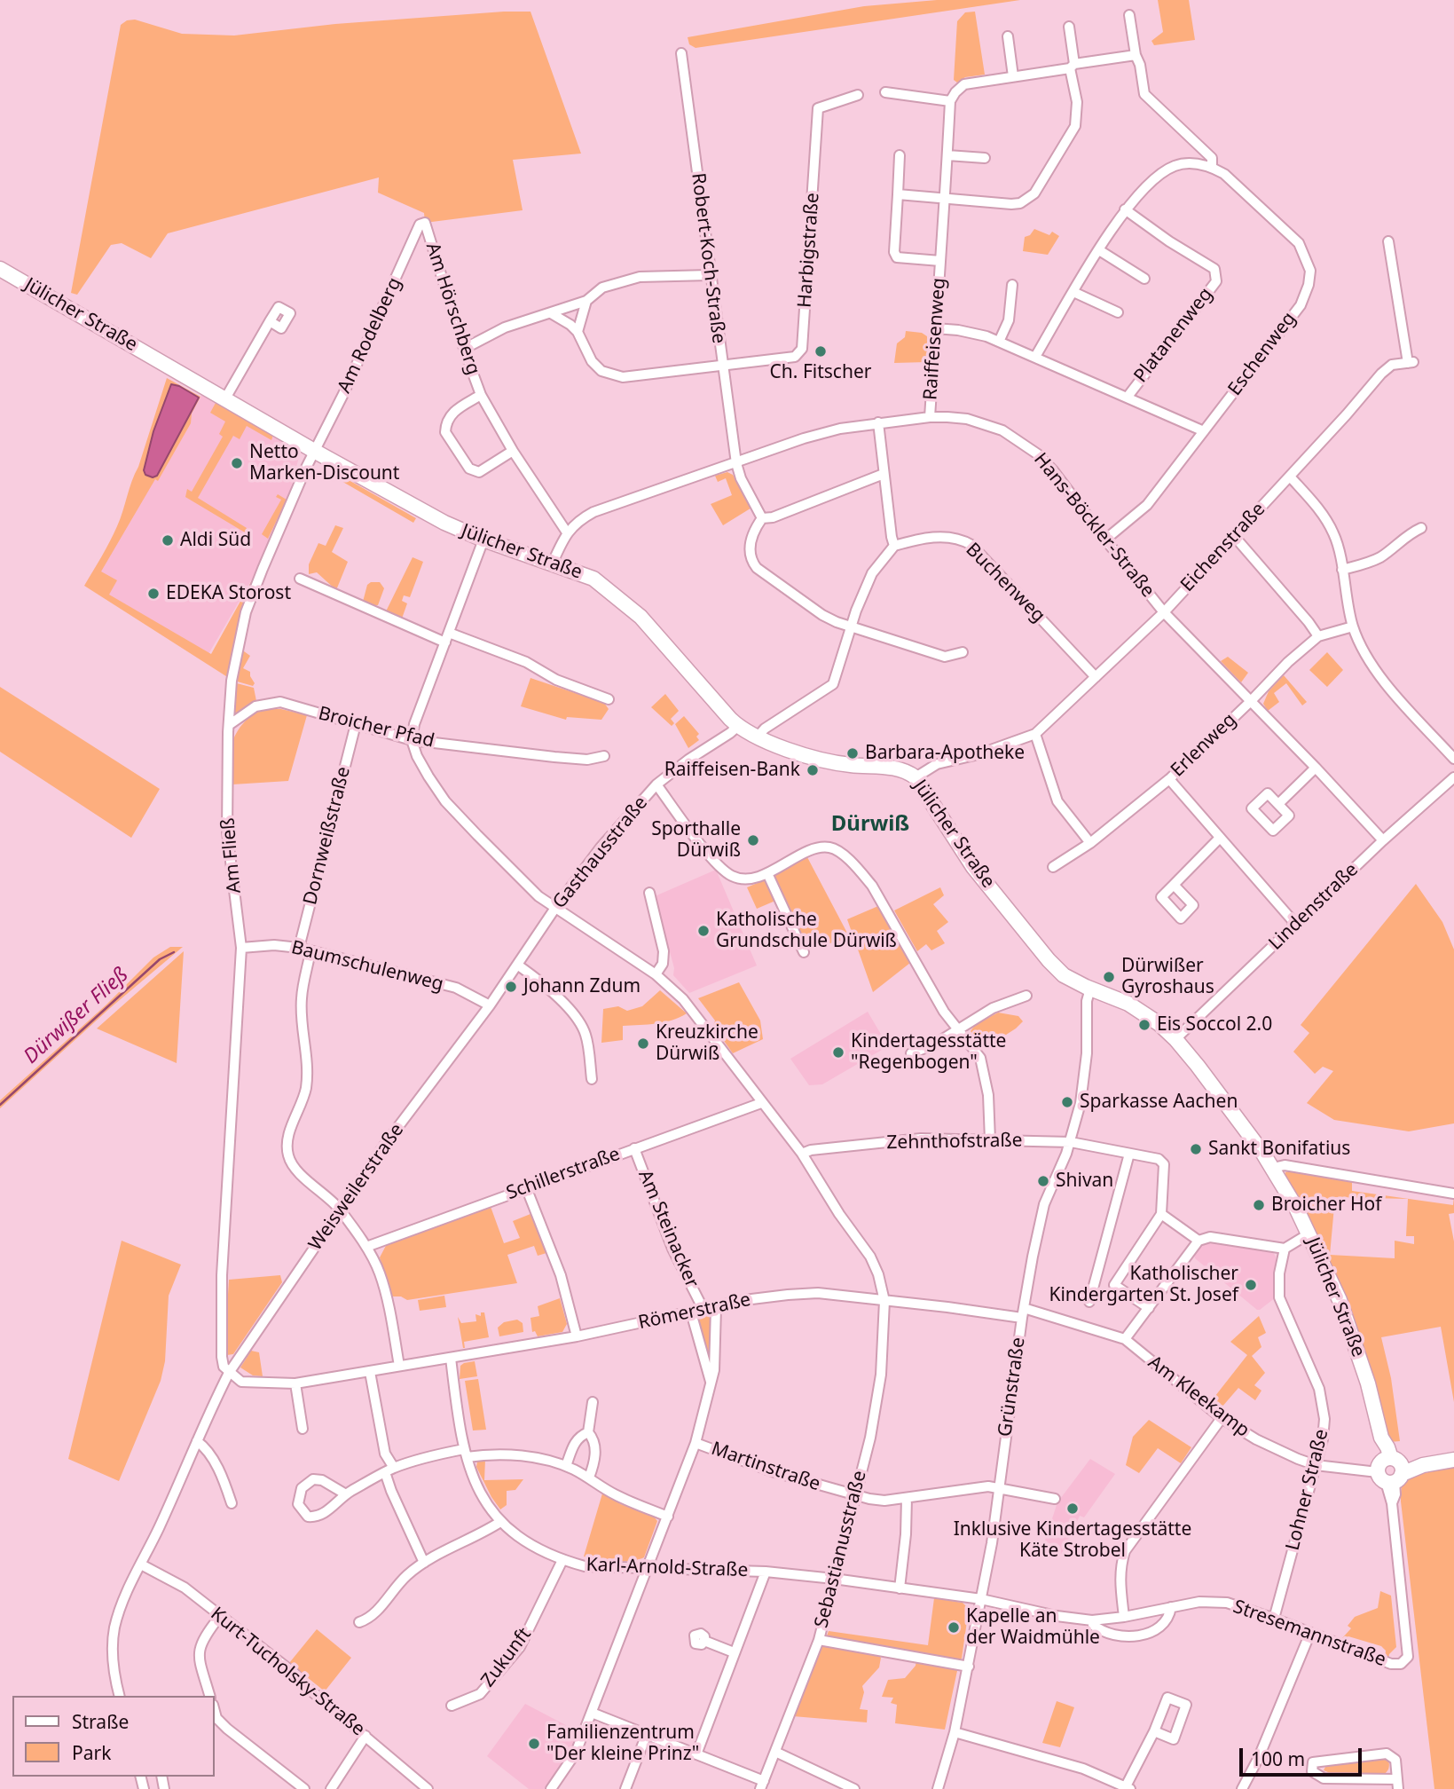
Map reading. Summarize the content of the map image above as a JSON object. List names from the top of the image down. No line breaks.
{"streets":{"street":["Harbigstraße","Robert-Koch-Straße","Am Hörschberg","Jülicher Straße","Am Rodelberg","Platanenweg","Raiffeisenweg","Eschenweg","Hans-Böckler-Straße","Eichenstraße","Buchenweg","Broicher Pfad","Erlenweg","Dornweißstraße","Gasthausstraße","Am Fließ","Lindenstraße","Baumschulenweg","Zehnthofstraße","Schillerstraße","Weisweilerstraße","Am Steinacker","Römerstraße","Grünstraße","Am Kleekamp","Martinstraße","Lohner Straße","Sebastianusstraße","Karl-Arnold-Straße","Stresemannstraße","Zukunft","Kurt-Tucholsky-Straße"]},"crossings":[["Harbigstraße","Robert-Koch-Straße"],["Robert-Koch-Straße","Hans-Böckler-Straße"],["Am Hörschberg","Am Rodelberg"],["Am Hörschberg","Hans-Böckler-Straße"],["Jülicher Straße","Am Rodelberg"],["Jülicher Straße","Hans-Böckler-Straße"],["Jülicher Straße","Eichenstraße"],["Jülicher Straße","Gasthausstraße"],["Jülicher Straße","Am Fließ"],["Jülicher Straße","Lindenstraße"],["Jülicher Straße","Grünstraße"],["Jülicher Straße","Am Kleekamp"],["Jülicher Straße","Stresemannstraße"],["Am Rodelberg","Am Fließ"],["Raiffeisenweg","Hans-Böckler-Straße"],["Eschenweg","Hans-Böckler-Straße"],["Hans-Böckler-Straße","Eichenstraße"],["Hans-Böckler-Straße","Erlenweg"],["Hans-Böckler-Straße","Lindenstraße"],["Eichenstraße","Buchenweg"],["Broicher Pfad","Dornweißstraße"],["Broicher Pfad","Am Fließ"],["Broicher Pfad","Sebastianusstraße"],["Dornweißstraße","Baumschulenweg"],["Gasthausstraße","Baumschulenweg"],["Gasthausstraße","Weisweilerstraße"],["Gasthausstraße","Sebastianusstraße"],["Am Fließ","Baumschulenweg"],["Am Fließ","Weisweilerstraße"],["Am Fließ","Römerstraße"],["Baumschulenweg","Weisweilerstraße"],["Zehnthofstraße","Grünstraße"],["Zehnthofstraße","Sebastianusstraße"],["Schillerstraße","Am Steinacker"],["Schillerstraße","Sebastianusstraße"],["Weisweilerstraße","Römerstraße"],["Weisweilerstraße","Kurt-Tucholsky-Straße"],["Am Steinacker","Römerstraße"],["Römerstraße","Grünstraße"],["Römerstraße","Am Kleekamp"],["Römerstraße","Sebastianusstraße"],["Römerstraße","Karl-Arnold-Straße"],["Grünstraße","Am Kleekamp"],["Grünstraße","Martinstraße"],["Grünstraße","Stresemannstraße"],["Am Kleekamp","Lohner Straße"],["Am Kleekamp","Stresemannstraße"],["Martinstraße","Sebastianusstraße"],["Lohner Straße","Stresemannstraße"],["Sebastianusstraße","Karl-Arnold-Straße"],["Karl-Arnold-Straße","Stresemannstraße"],["Karl-Arnold-Straße","Zukunft"]],"districts":["Dürwiß"],"water":["Dürwißer Fließ"],"places":["Ch. Fitscher","Netto Marken-Discount","Aldi Süd","EDEKA Storost","Barbara-Apotheke","Raiffeisen-Bank","Sporthalle Dürwiß","Katholische Grundschule Dürwiß","Dürwißer Gyroshaus","Johann Zdum","Eis Soccol 2.0","Kreuzkirche Dürwiß","Kindertagesstätte \"Regenbogen\"","Sparkasse Aachen","Sankt Bonifatius","Shivan","Broicher Hof","Katholischer Kindergarten St. Josef","Inklusive Kindertagesstätte Käte Strobel","Kapelle an der Waidmühle","Familienzentrum \"Der kleine Prinz\""],"legend":["Straße","Park"],"scale_bar":"100 m"}
